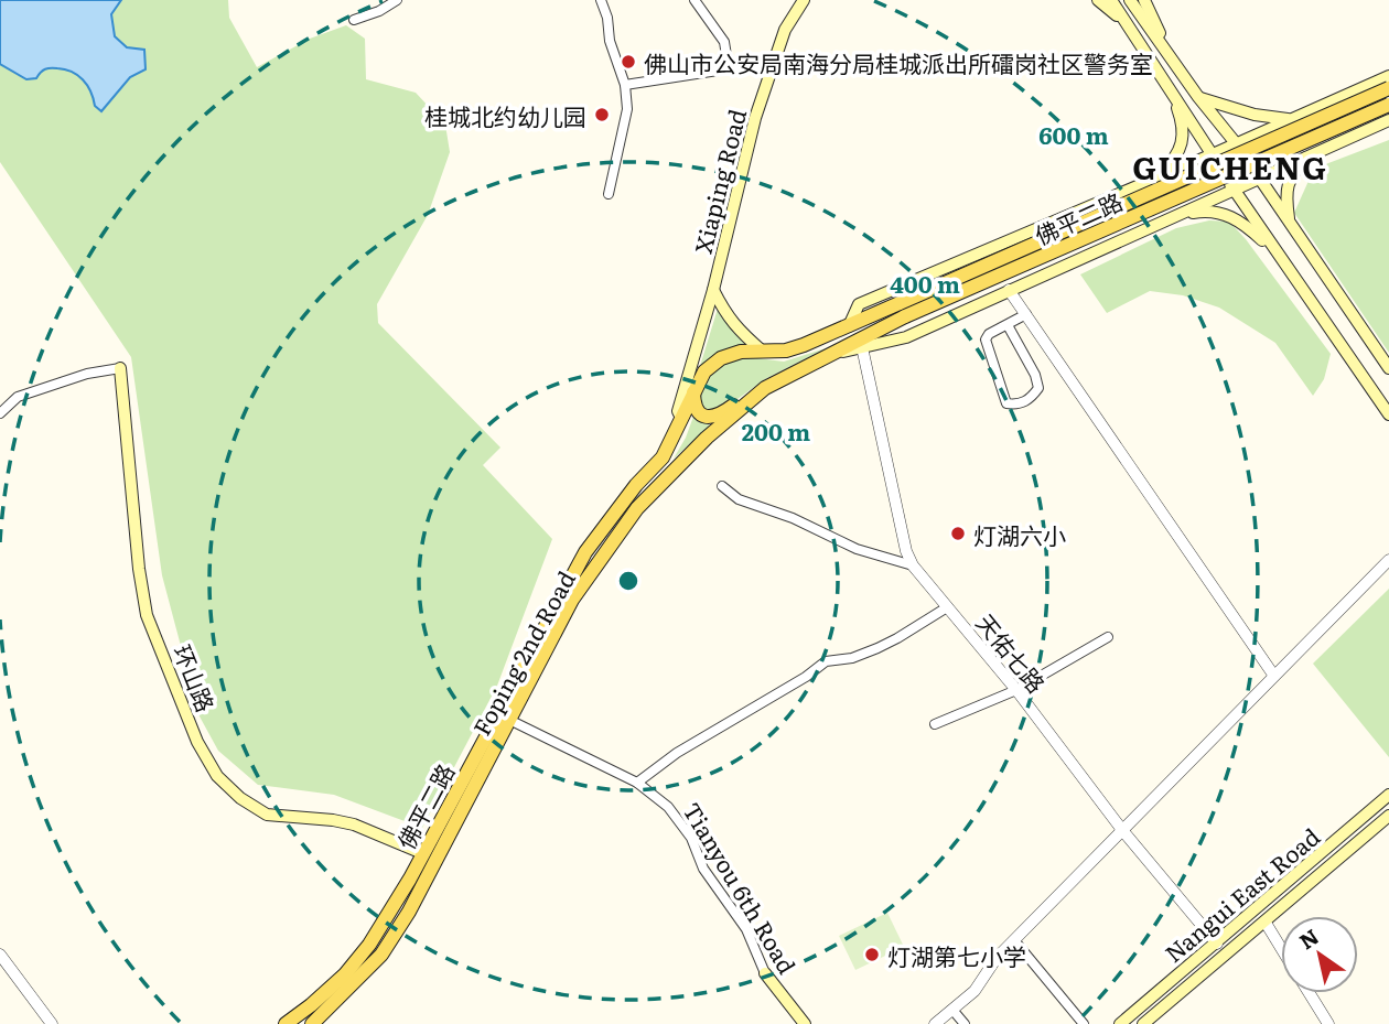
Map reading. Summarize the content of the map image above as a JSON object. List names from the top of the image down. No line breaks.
{"streets":{"main road":["Xiaping Road","佛平二路","Foping 2nd Road","环山路","Tianyou 6th Road","Nangui East Road"],"street":["天佑七路"]},"crossings":[["Xiaping Road","佛平二路"],["佛平二路","Foping 2nd Road"],["佛平二路","环山路"],["Foping 2nd Road","Tianyou 6th Road"],["天佑七路","Nangui East Road"]],"districts":["GUICHENG"],"places":["佛山市公安局南海分局桂城派出所礌岗社区警务室","桂城北约幼儿园","灯湖六小","灯湖第七小学"],"north":"top left","rings":["600 m","400 m","200 m"]}
